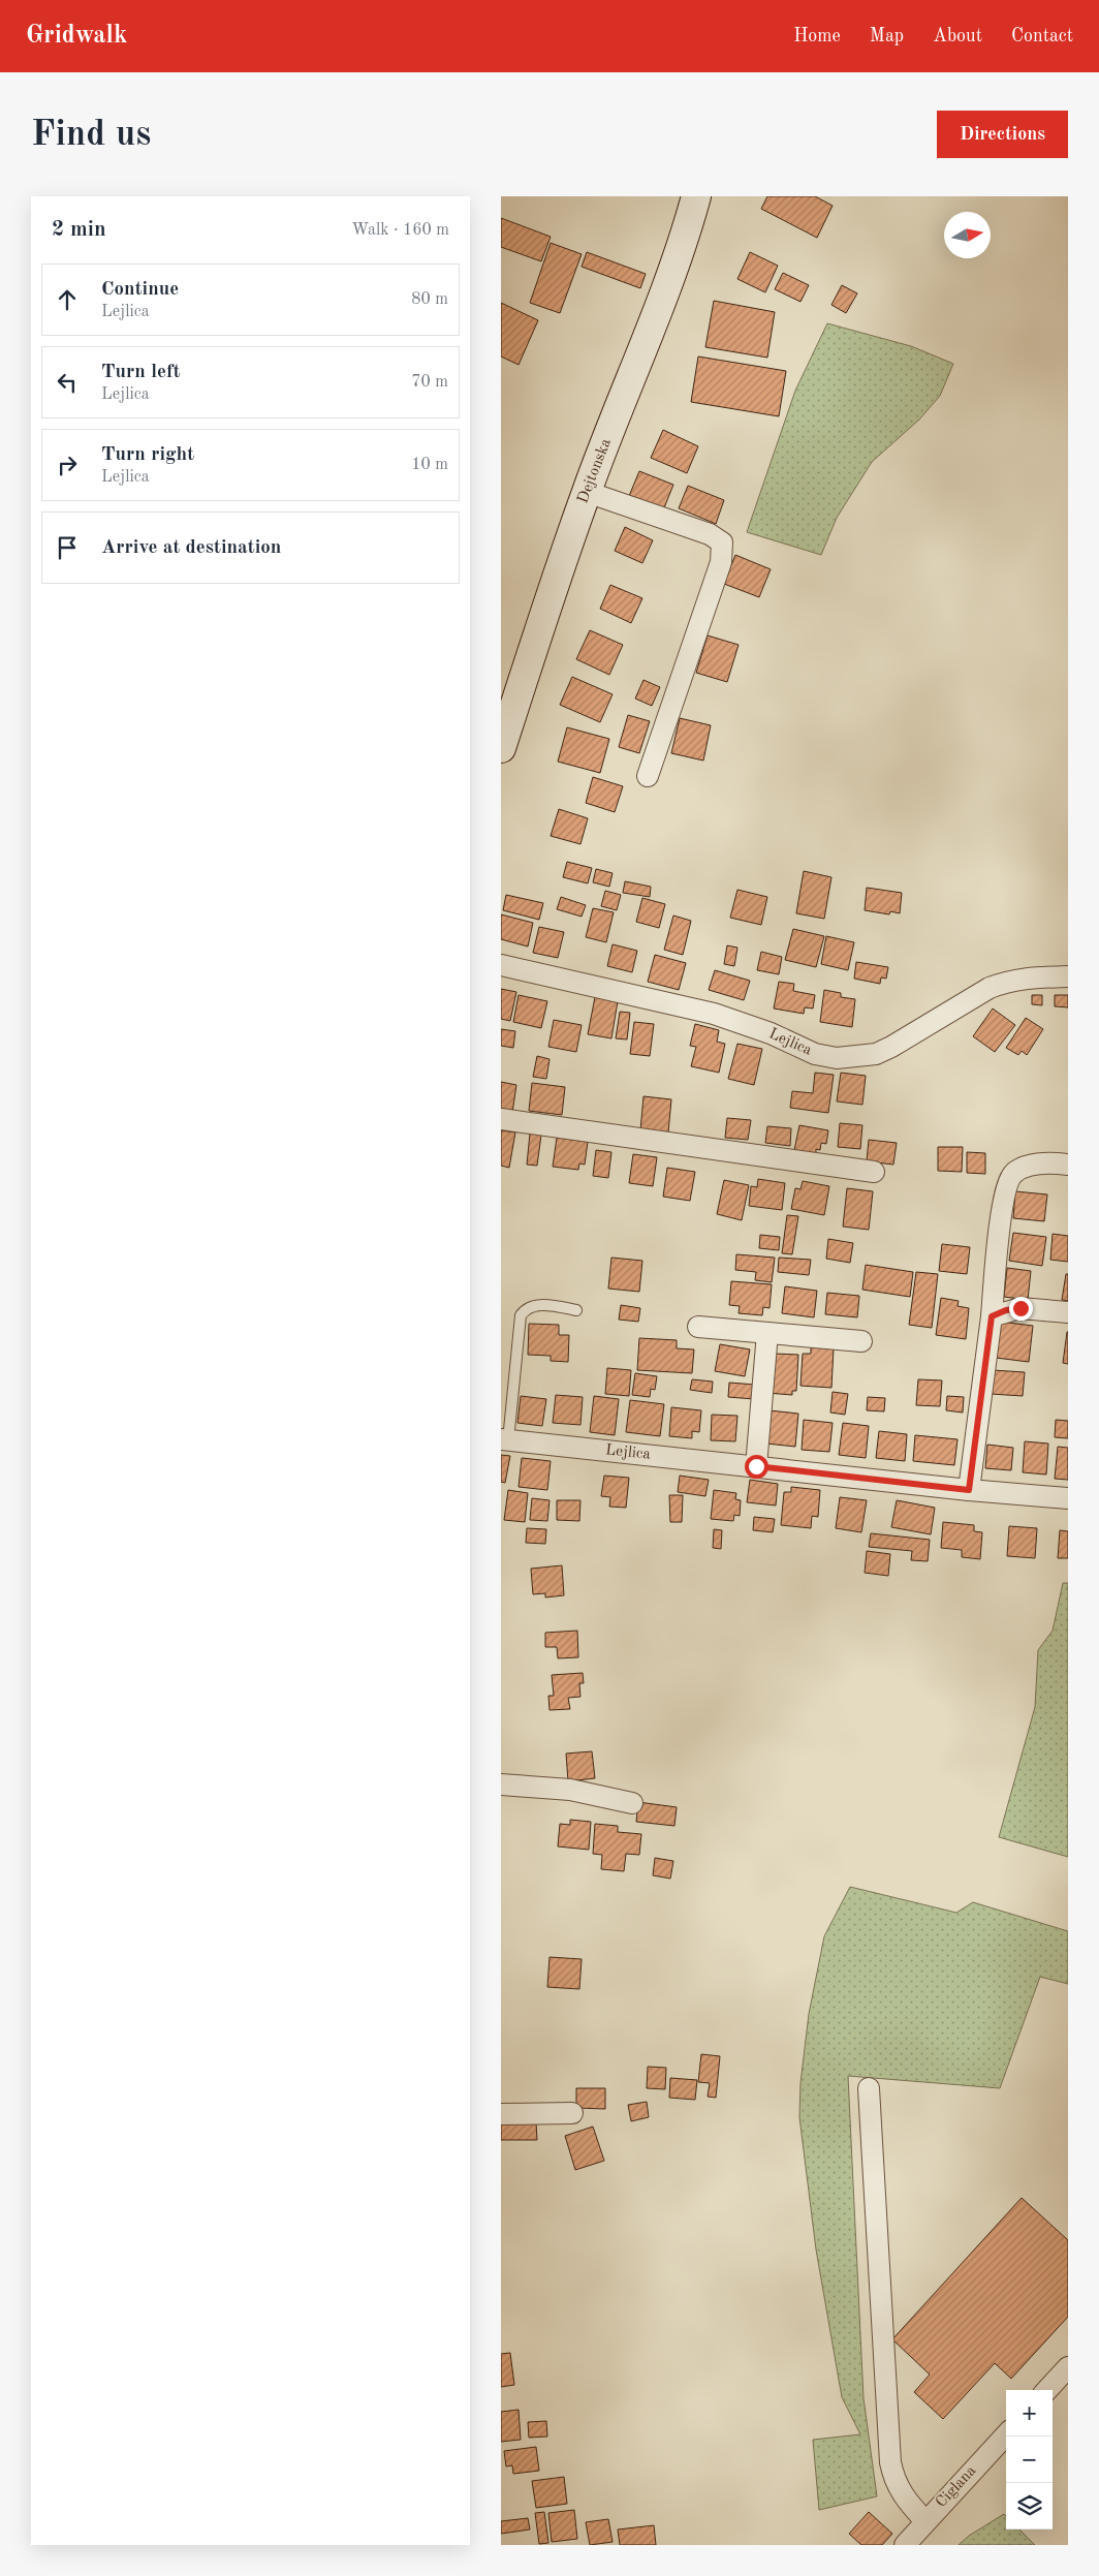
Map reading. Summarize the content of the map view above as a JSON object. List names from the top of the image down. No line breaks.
{"streets":{"main road":["Dejtonska"],"street":["Lejlica","Ciglana"]},"north":"right","page":{"header":"Gridwalk","nav":["Home","Map","About","Contact"],"buttons":"Directions","title":"Find us","heading":["2 min","Walk · 160 m"],"list":[["Continue","Lejlica","80 m"],["Turn left","Lejlica","70 m"],["Turn right","Lejlica","10 m"],"Arrive at destination"],"map_buttons":["+","−"]}}
